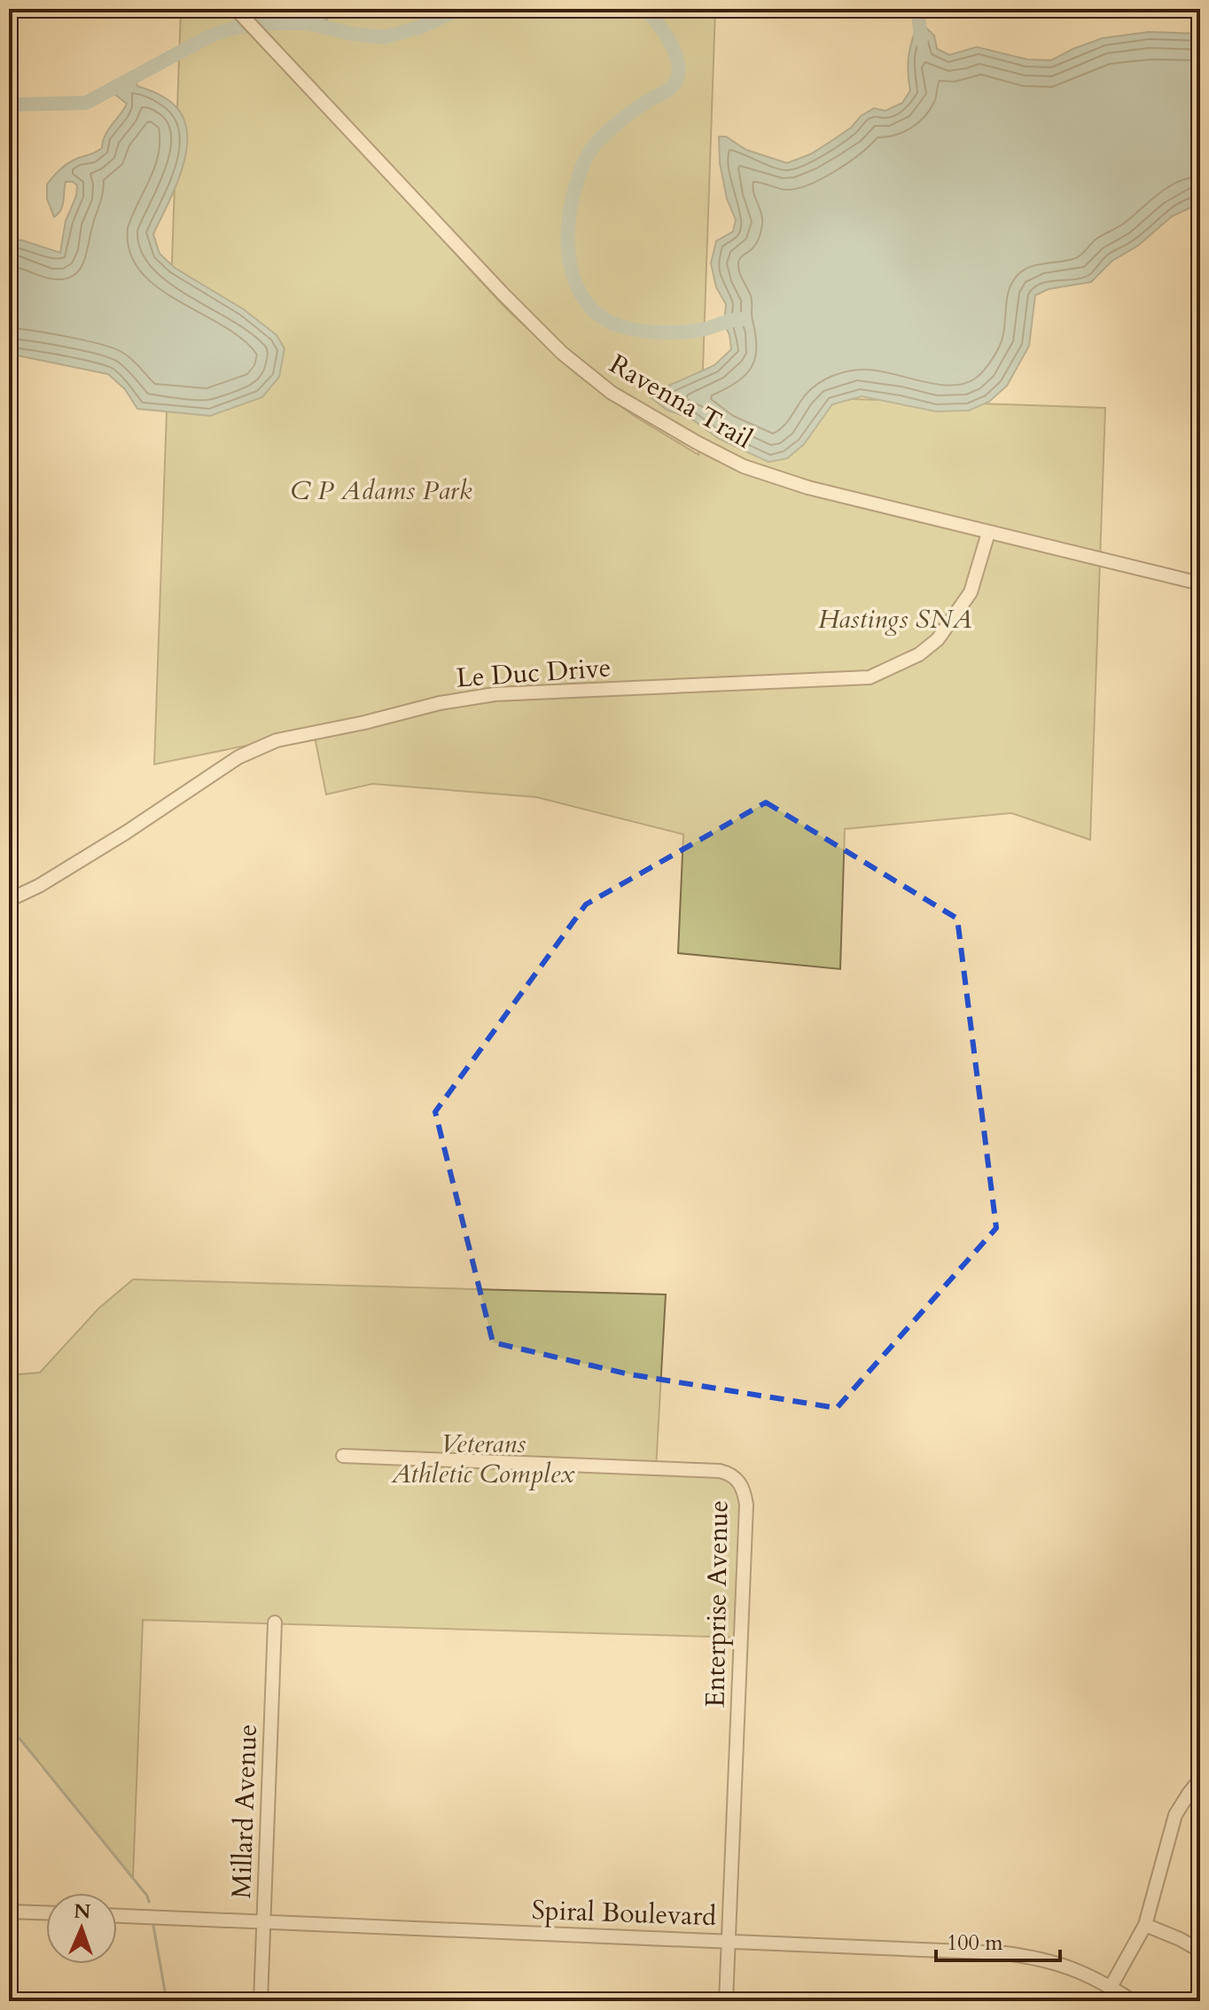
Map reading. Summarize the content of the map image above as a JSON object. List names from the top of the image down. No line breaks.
{"streets":{"street":["Ravenna Trail","Le Duc Drive","Enterprise Avenue","Millard Avenue","Spiral Boulevard"]},"crossings":[["Ravenna Trail","Le Duc Drive"],["Enterprise Avenue","Spiral Boulevard"],["Millard Avenue","Spiral Boulevard"]],"parks":["C P Adams Park","Hastings SNA","Veterans Athletic Complex"],"scale_bar":"100 m","north":"top"}
